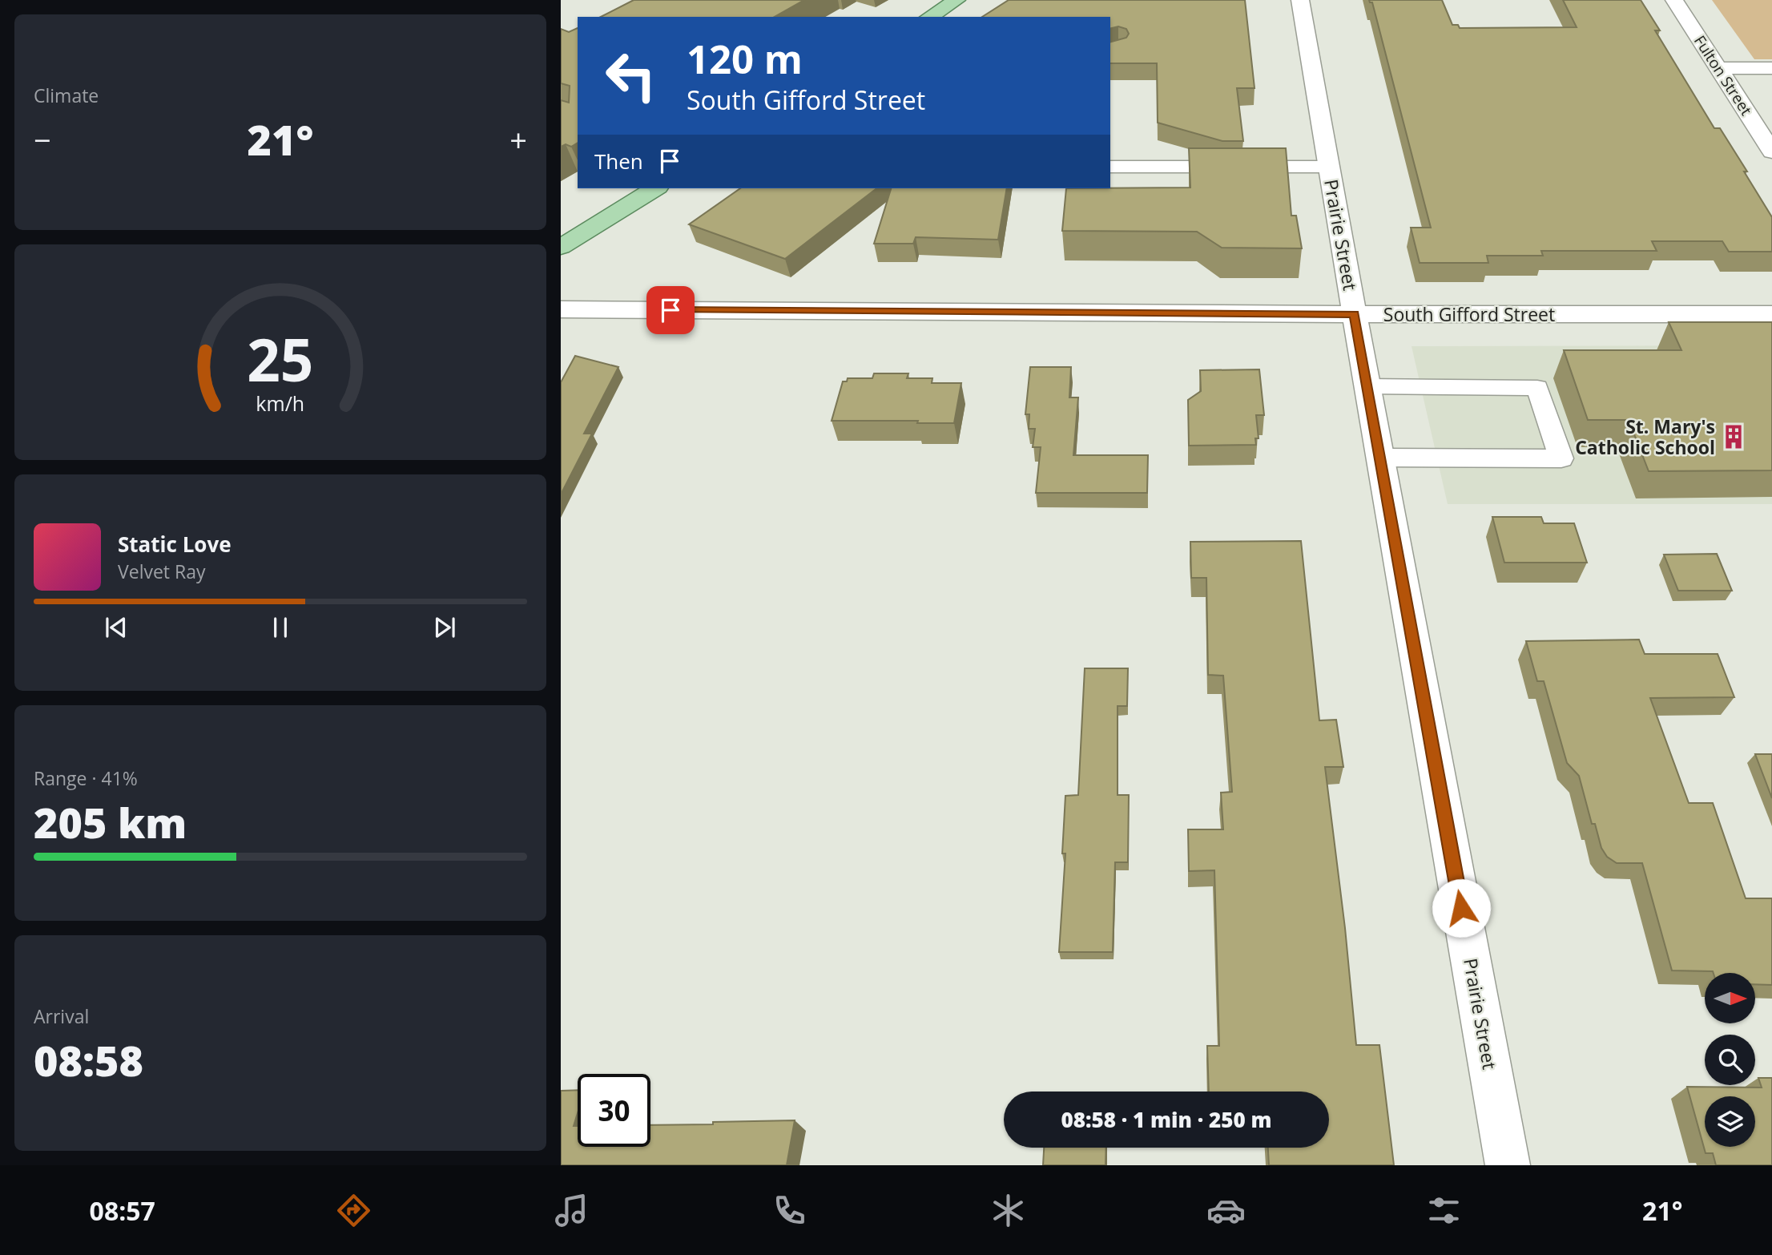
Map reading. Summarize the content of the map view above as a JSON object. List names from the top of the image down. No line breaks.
{"streets":{"street":["Fulton Street","Prairie Street","South Gifford Street"]},"crossings":[["Prairie Street","South Gifford Street"]],"places":{"building":["St. Mary's Catholic School"]},"north":"right","page":{"tile":["Climate",["Range · 41%","205 km"],["Arrival","08:58"]],"turn":["120 m","South Gifford Street"],"heat":["−","21°","+"],"then":"Then","song":["Static Love","Velvet Ray"],"limit":"30","trip":"08:58 · 1 min · 250 m","tabs":["08:57","21°"],"gauge":["25","km/h"]}}
